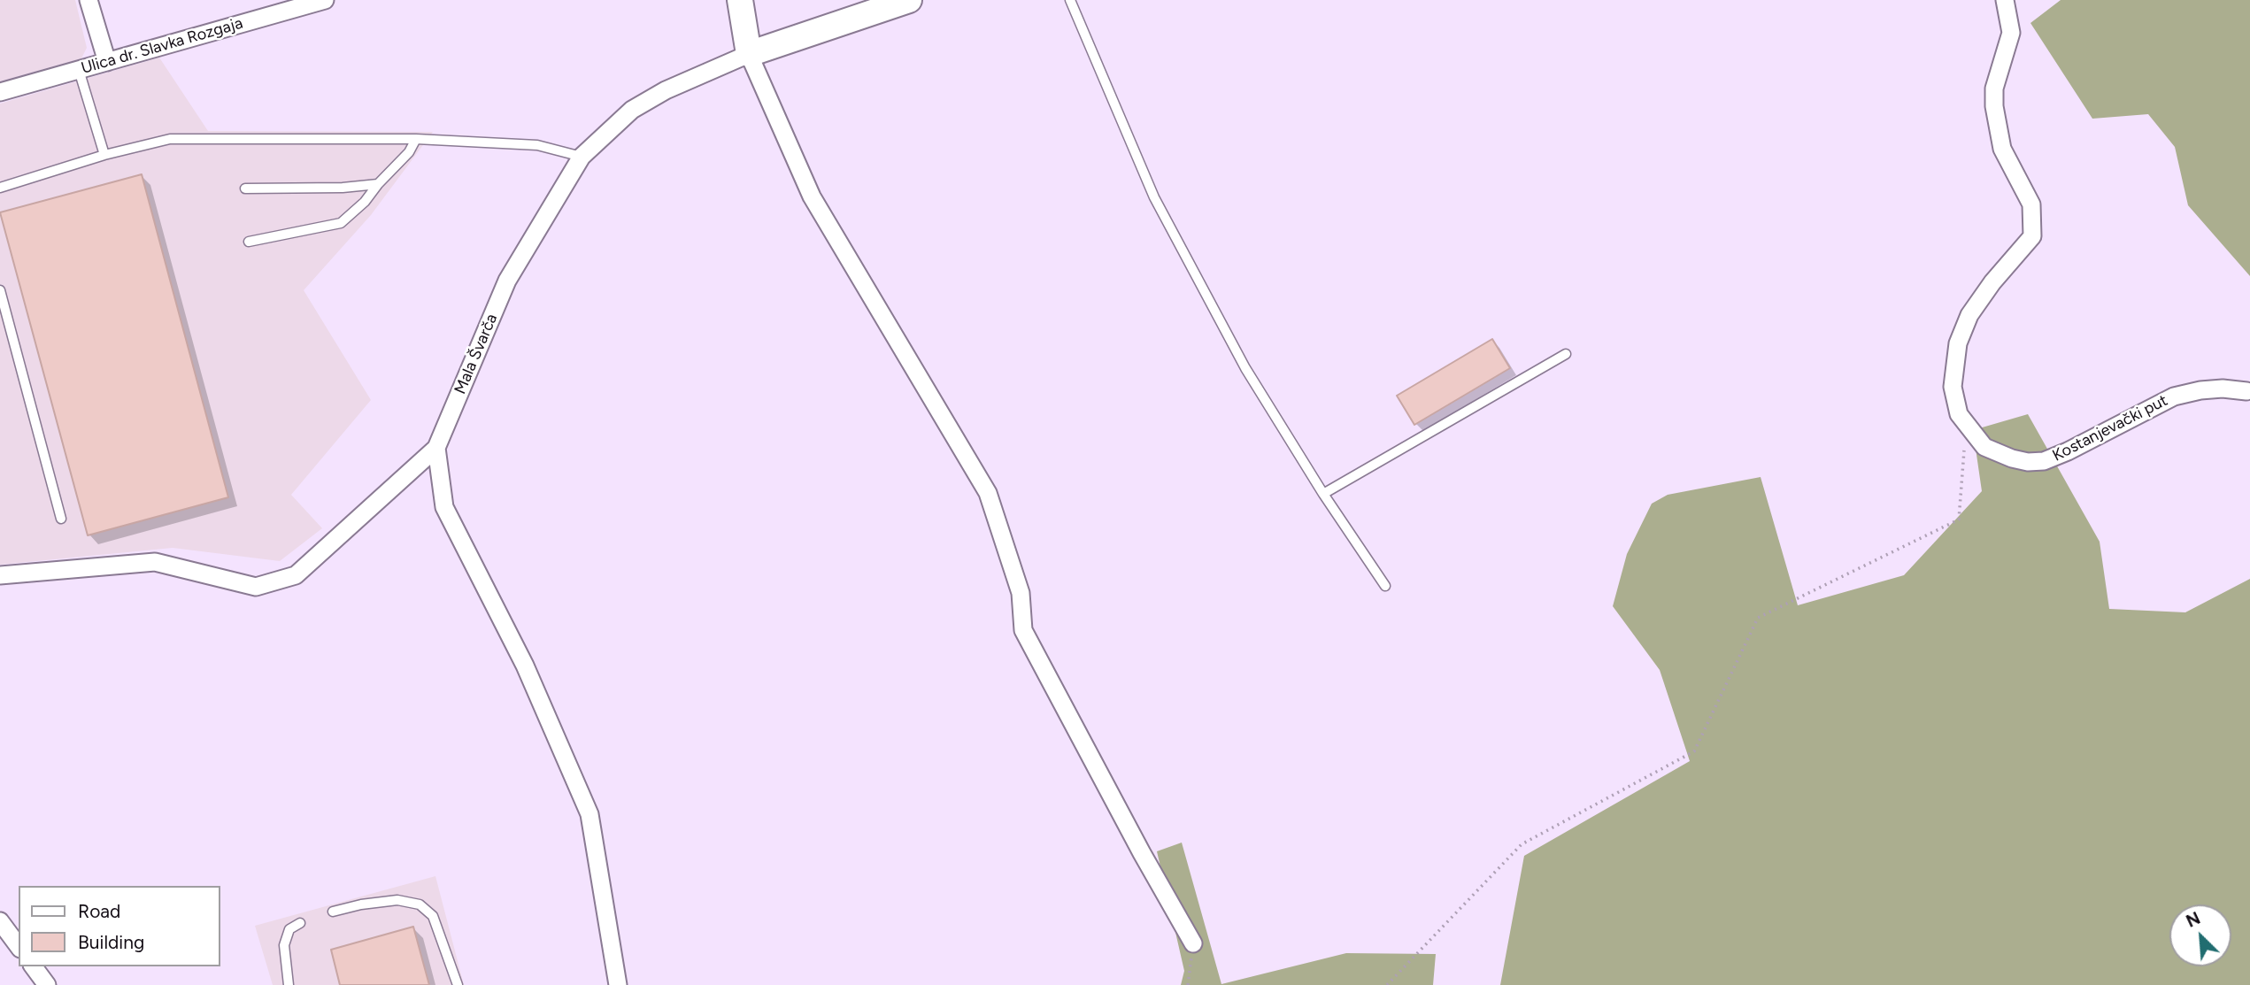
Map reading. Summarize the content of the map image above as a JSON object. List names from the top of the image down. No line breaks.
{"streets":{"street":["Ulica dr. Slavka Rozgaja","Mala Švarča","Kostanjevački put"]},"legend":["Road","Building"],"north":"top left"}
